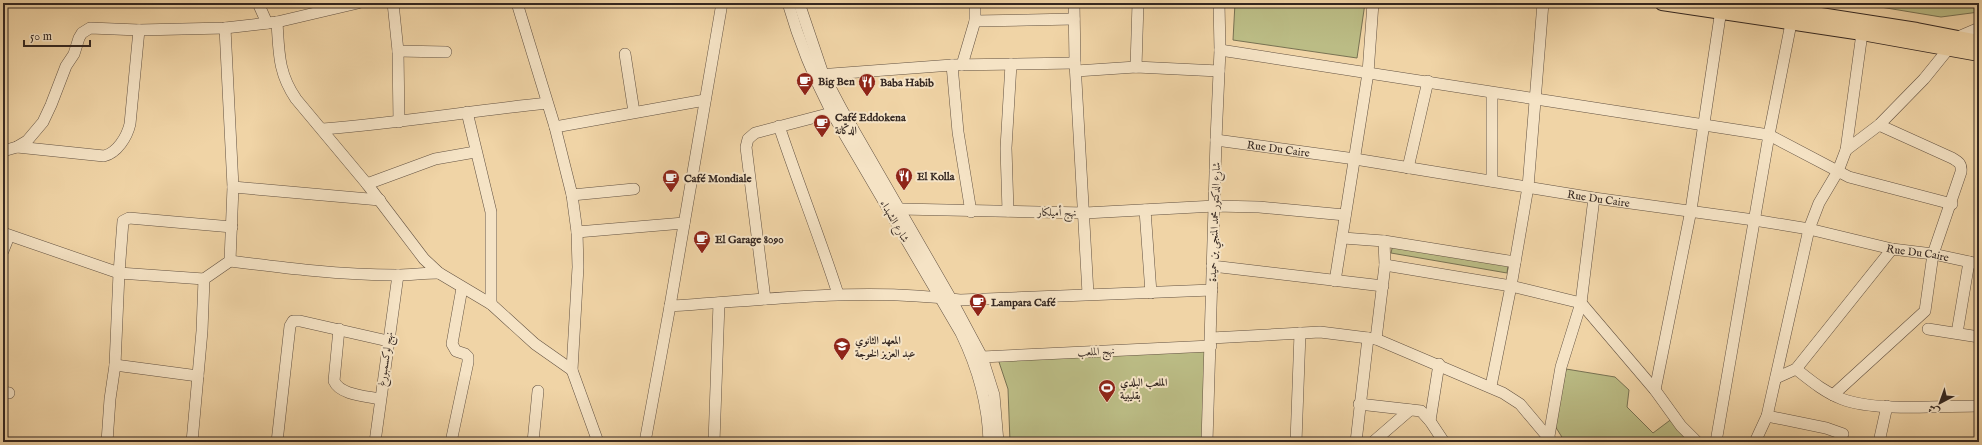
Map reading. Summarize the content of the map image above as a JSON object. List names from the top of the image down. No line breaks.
{"streets":{"street":["Rue Du Caire","نهج أميلكار","شارع الشهداء","شارع الدكتور محمد المنجي بن حميدة","نهج الملعب","نهج لوكسمبورغ"]},"crossings":[["Rue Du Caire","شارع الدكتور محمد المنجي بن حميدة"],["نهج أميلكار","شارع الشهداء"],["نهج أميلكار","شارع الدكتور محمد المنجي بن حميدة"],["شارع الشهداء","نهج الملعب"],["شارع الدكتور محمد المنجي بن حميدة","نهج الملعب"]],"places":{"cafe":["Big Ben","Café Eddokena الدكّانة","Café Mondiale","El Garage 8090","Lampara Café"],"restaurant":["Baba Habib","El Kolla"],"school or university":["المعهد الثانوي عبد العزيز الخوجة"],"sports":["الملعب البلدي بقليبية"]},"scale_bar":"50 m","north":"bottom left"}
